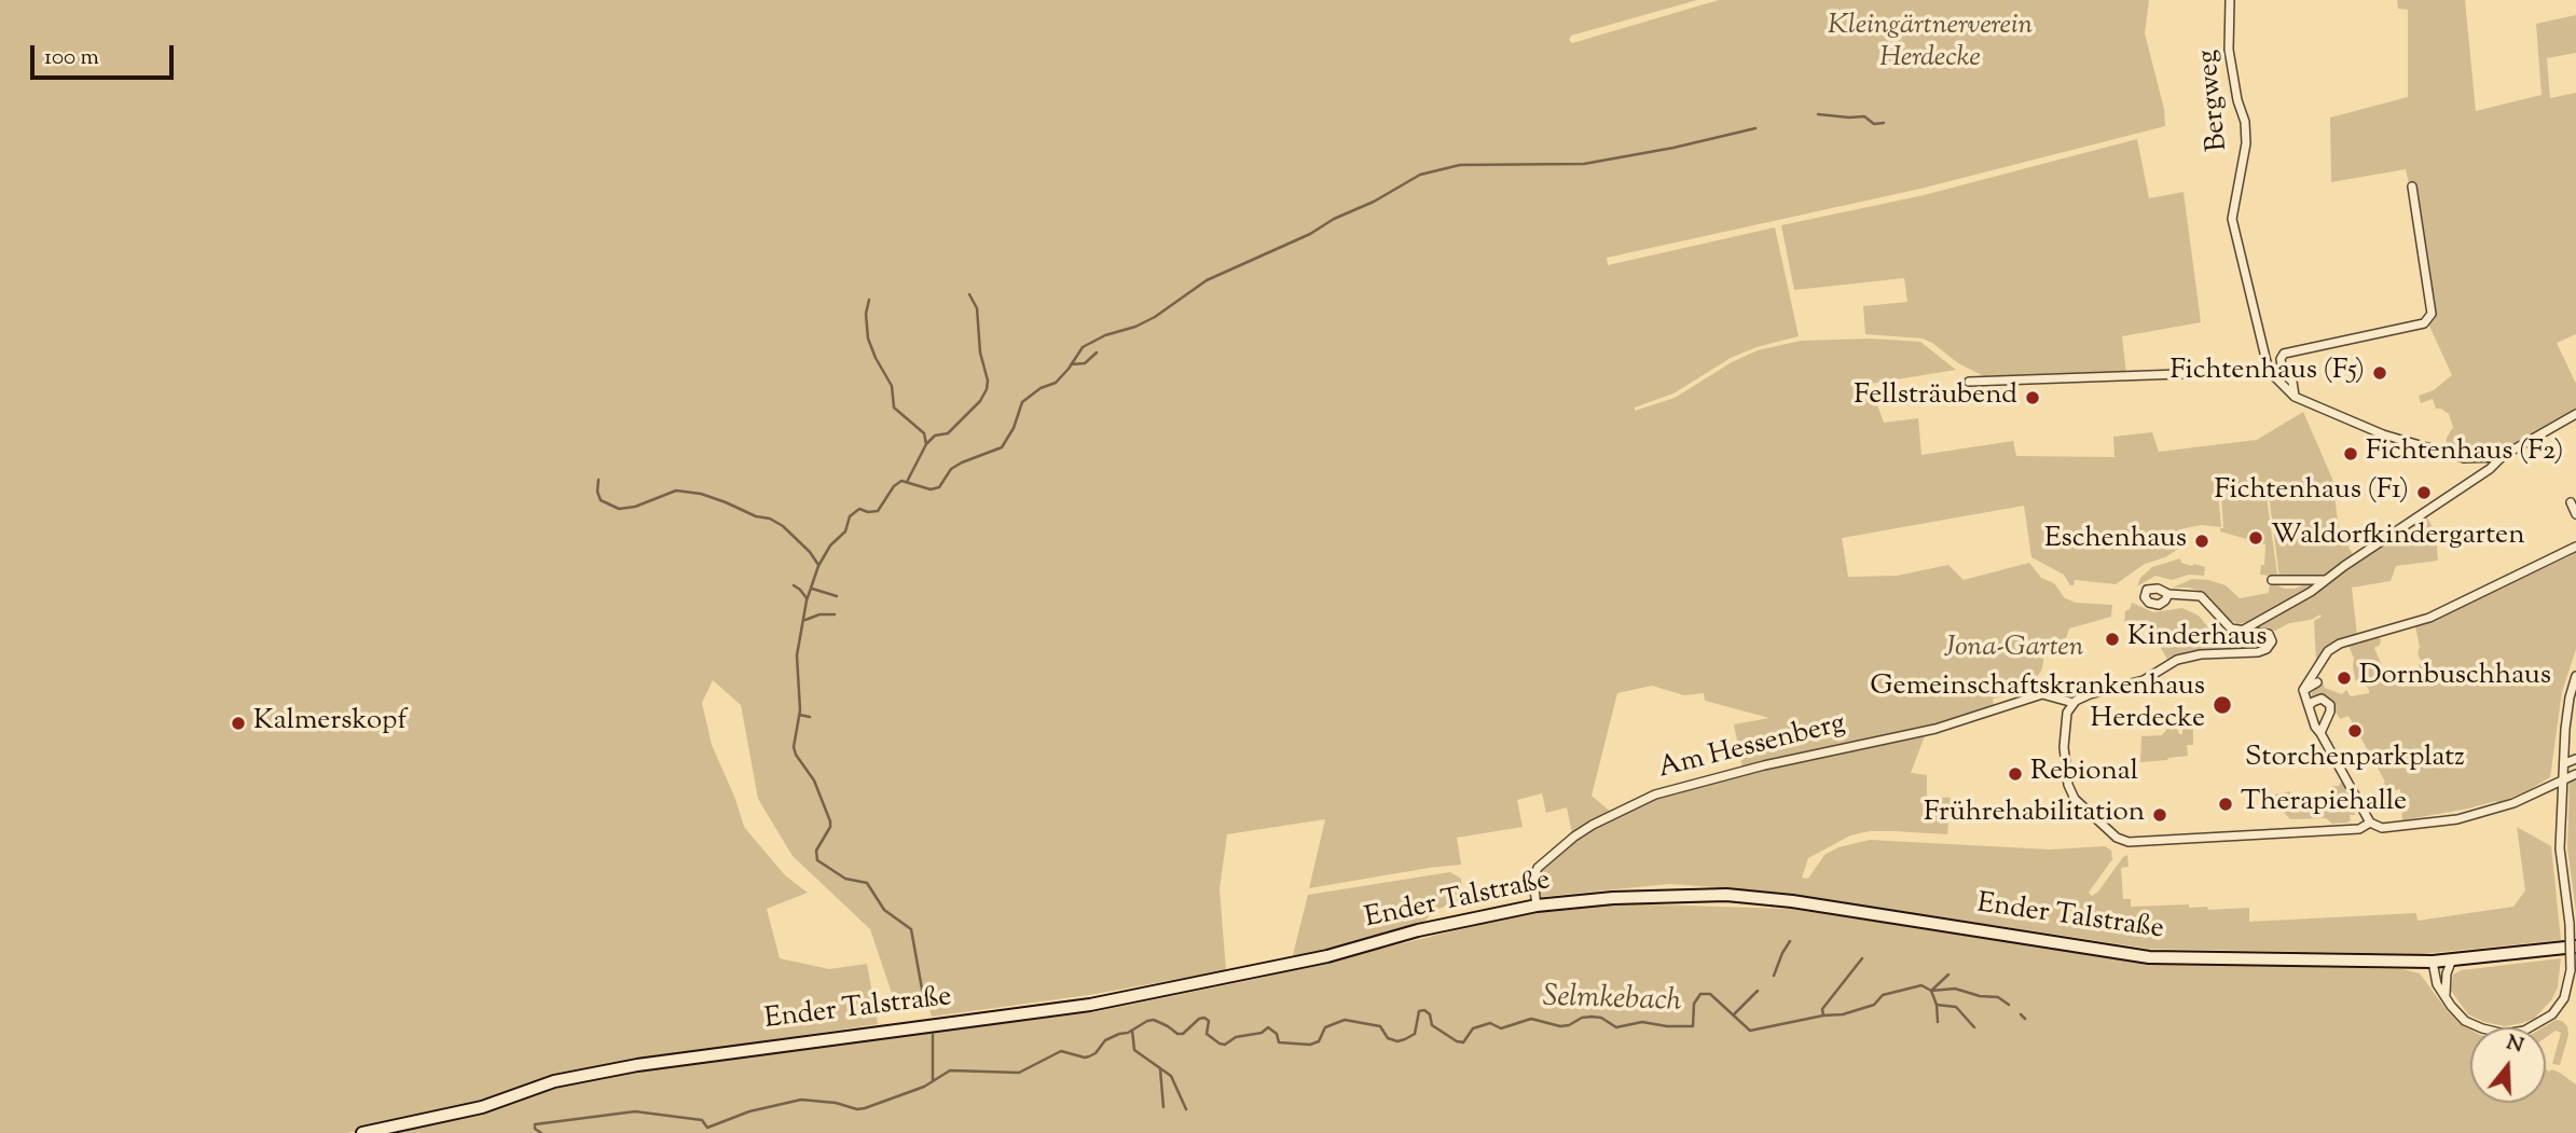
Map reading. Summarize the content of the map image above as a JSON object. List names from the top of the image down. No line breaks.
{"streets":{"main road":["Ender Talstraße"],"street":["Bergweg","Am Hessenberg"]},"crossings":[["Am Hessenberg","Ender Talstraße"]],"water":["Selmkebach"],"parks":["Kleingärtnerverein Herdecke","Jona-Garten"],"places":["Fichtenhaus (F5)","Fellsträubend","Fichtenhaus (F2)","Fichtenhaus (F1)","Waldorfkindergarten","Eschenhaus","Kinderhaus","Dornbuschhaus","Gemeinschaftskrankenhaus Herdecke","Kalmerskopf","Storchenparkplatz","Rebional","Therapiehalle","Frührehabilitation"],"scale_bar":"100 m","north":"top"}
